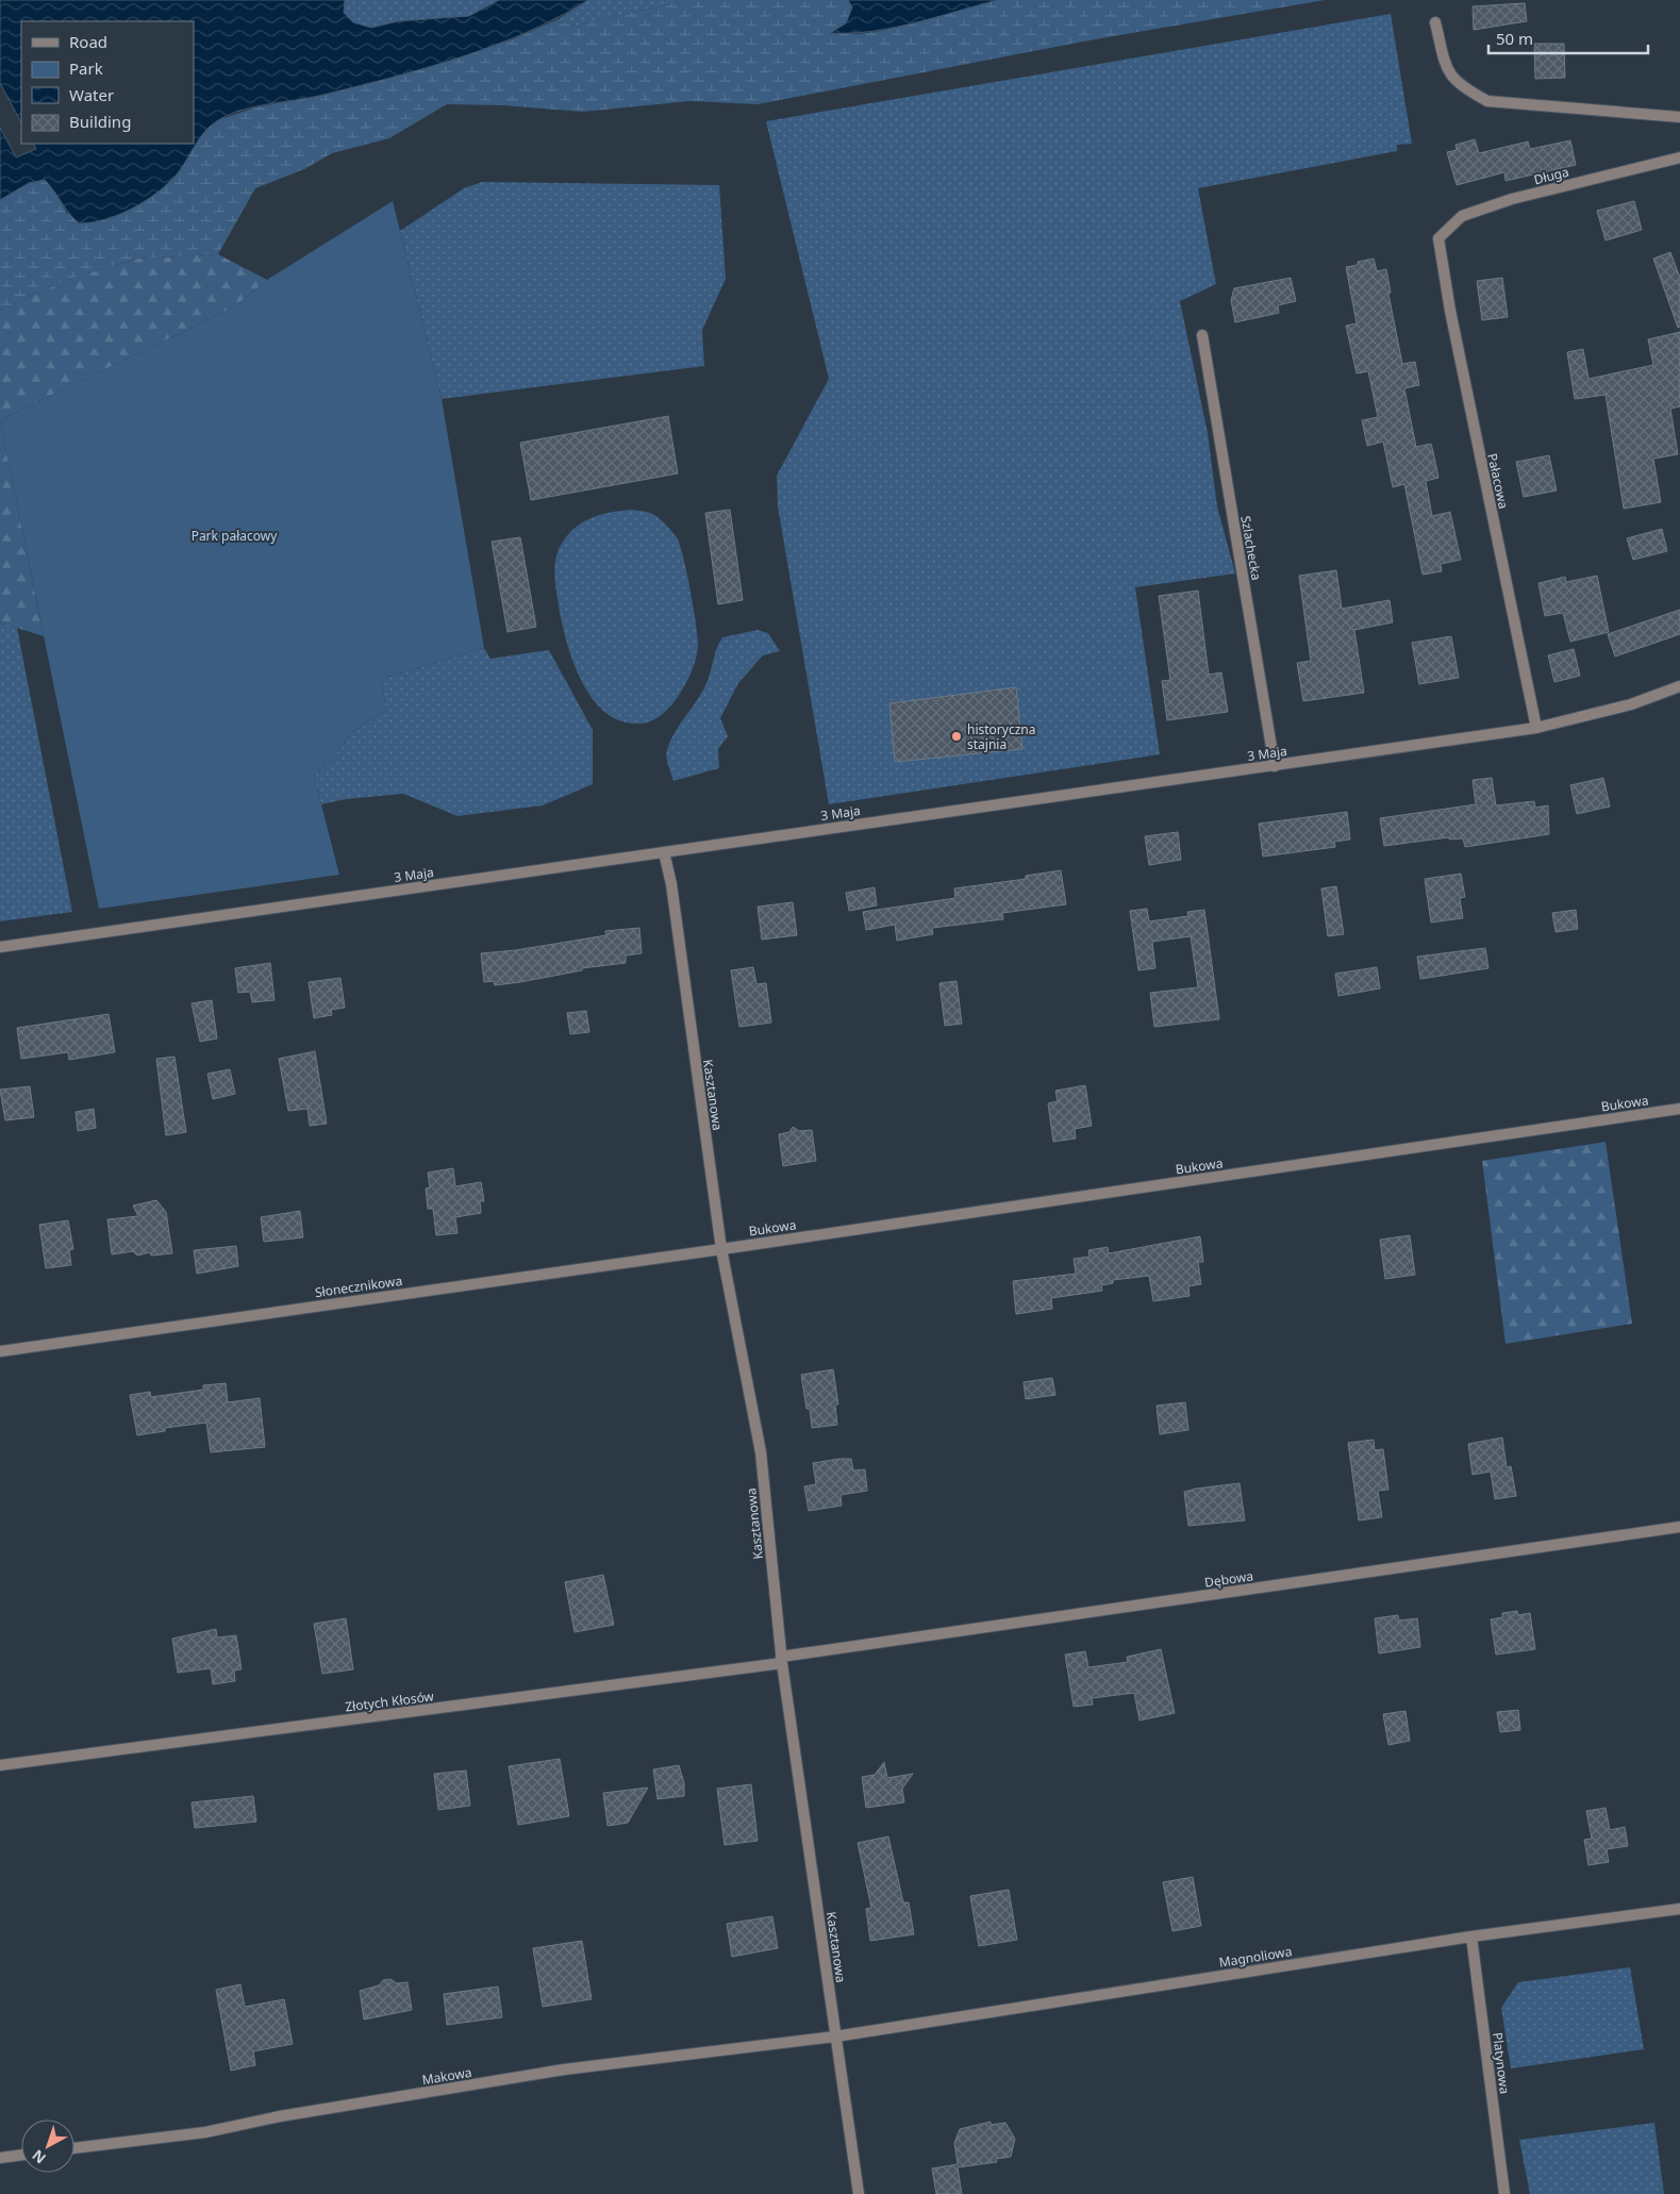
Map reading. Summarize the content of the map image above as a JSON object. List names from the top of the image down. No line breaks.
{"streets":{"street":["Długa","Pałacowa","Szlachecka","3 Maja","Kasztanowa","Bukowa","Słonecznikowa","Dębowa","Złotych Kłosów","Magnoliowa","Platynowa","Makowa"]},"crossings":[["Długa","Pałacowa"],["Pałacowa","3 Maja"],["Szlachecka","3 Maja"],["3 Maja","Kasztanowa"],["Kasztanowa","Bukowa"],["Kasztanowa","Słonecznikowa"],["Kasztanowa","Dębowa"],["Kasztanowa","Złotych Kłosów"],["Kasztanowa","Magnoliowa"],["Kasztanowa","Makowa"],["Bukowa","Słonecznikowa"],["Dębowa","Złotych Kłosów"],["Magnoliowa","Platynowa"],["Magnoliowa","Makowa"]],"parks":["Park pałacowy"],"places":["historyczna stajnia"],"legend":["Road","Park","Water","Building"],"scale_bar":"50 m","north":"bottom left"}
